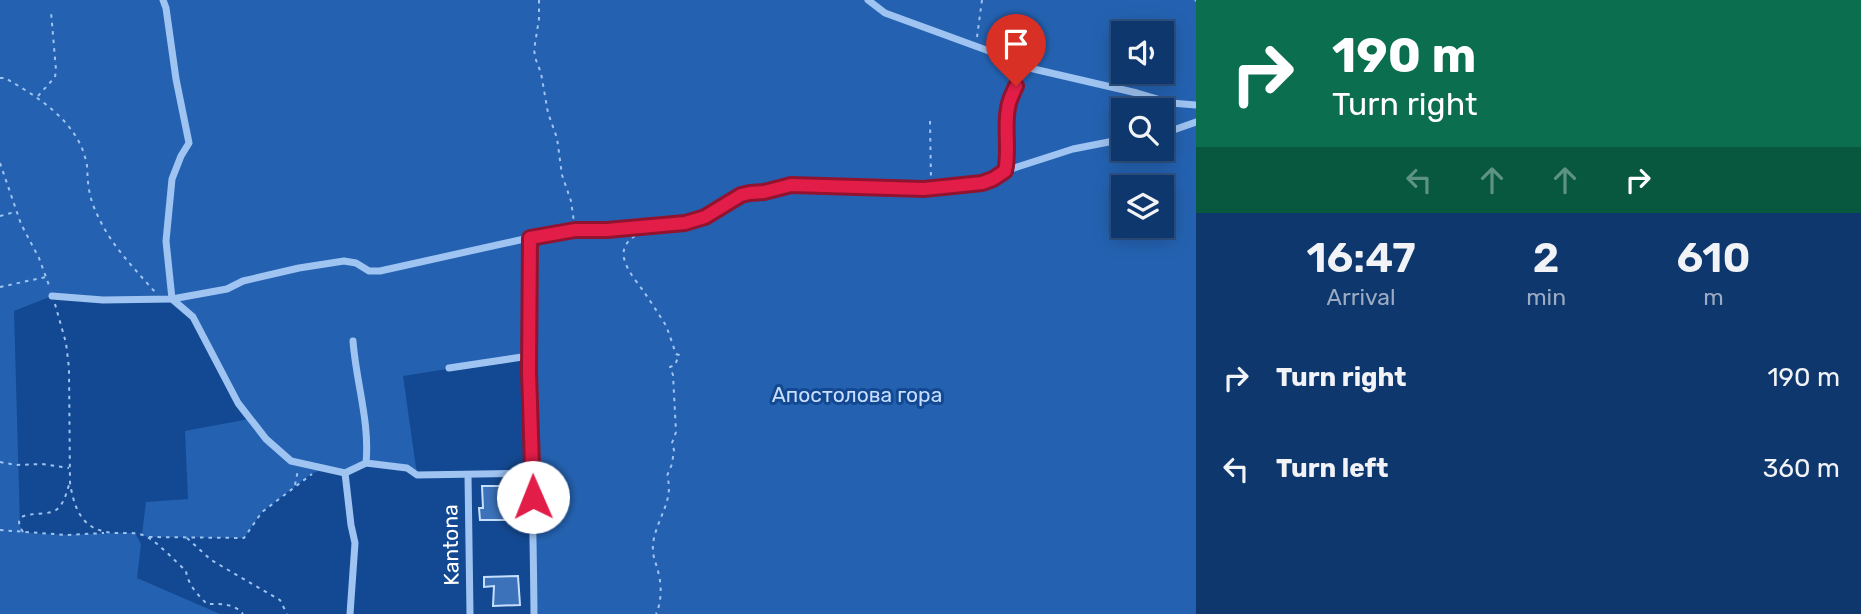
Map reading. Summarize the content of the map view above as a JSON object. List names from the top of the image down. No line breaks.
{"streets":{"street":["Kantona"]},"parks":["Апостолова гора"],"page":{"turn":["190 m","Turn right"],"eta":["16:47","Arrival","2","min","610","m"],"list":[{"name":"Turn right","value":"190 m"},{"name":"Turn left","value":"360 m"}]}}
